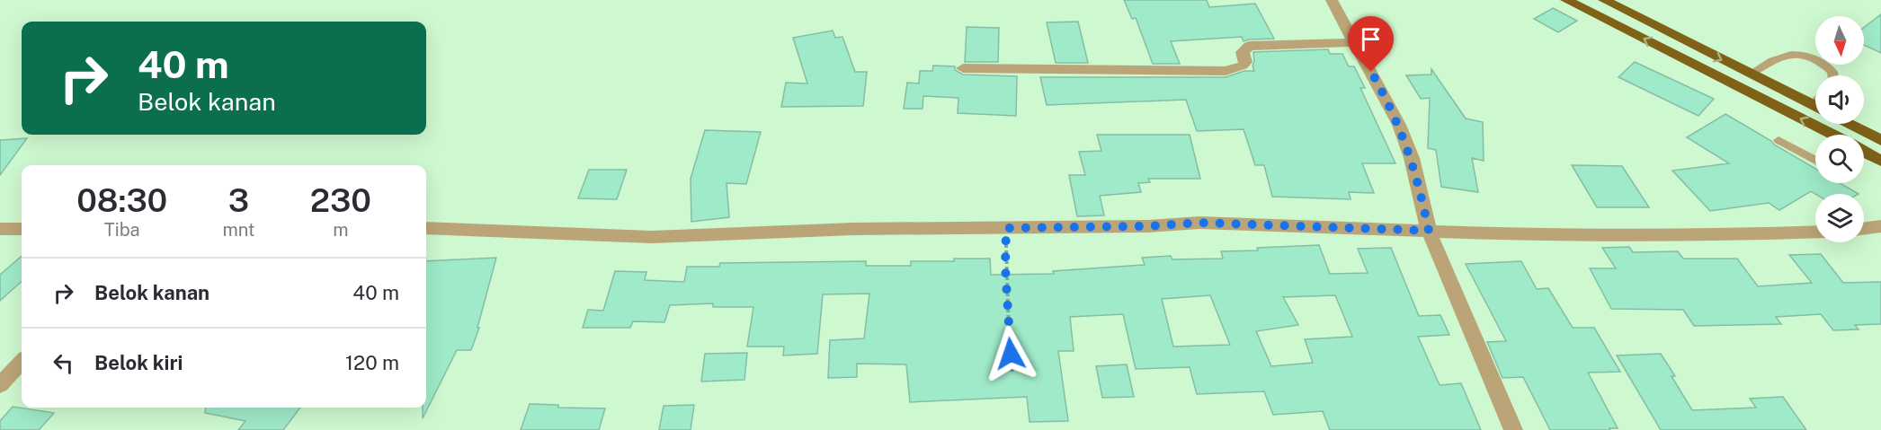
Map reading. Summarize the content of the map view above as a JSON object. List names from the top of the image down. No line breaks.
{"north":"bottom","page":{"turn":["40 m","Belok kanan"],"eta":["08:30","Tiba","3","mnt","230","m"],"list":[{"name":"Belok kanan","value":"40 m"},{"name":"Belok kiri","value":"120 m"}]}}
